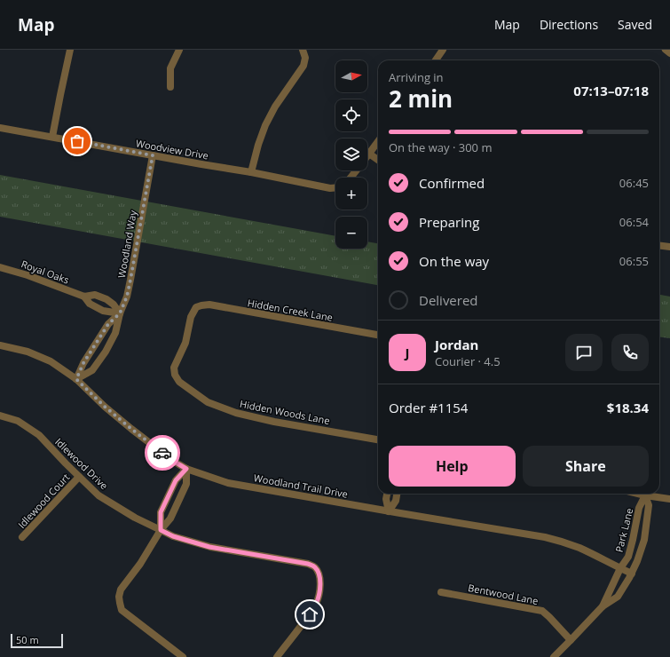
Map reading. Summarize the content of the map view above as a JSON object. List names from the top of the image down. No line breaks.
{"streets":{"street":["Woodview Drive","Woodland Way","Royal Oaks","Hidden Creek Lane","Hidden Woods Lane","Idlewood Drive","Woodland Trail Drive","Idlewood Court","Park Lane","Bentwood Lane"]},"crossings":[["Woodview Drive","Woodland Way"],["Woodland Way","Royal Oaks"],["Woodland Way","Woodland Trail Drive"],["Hidden Creek Lane","Hidden Woods Lane"],["Idlewood Drive","Idlewood Court"],["Woodland Trail Drive","Park Lane"],["Park Lane","Bentwood Lane"]],"scale_bar":"50 m","north":"right","page":{"header":"Map","nav":["Map","Directions","Saved"],"map_buttons":["+","−"],"heading":["2 min","Arriving in","07:13–07:18"],"panel":["Jordan","Courier · 4.5","Order #1154","$18.34"],"bar":"On the way · 300 m","list":[["Confirmed","06:45"],["Preparing","06:54"],["On the way","06:55"],"Delivered"],"round":"J","buttons":["Help","Share"],"scale":"50 m"}}
